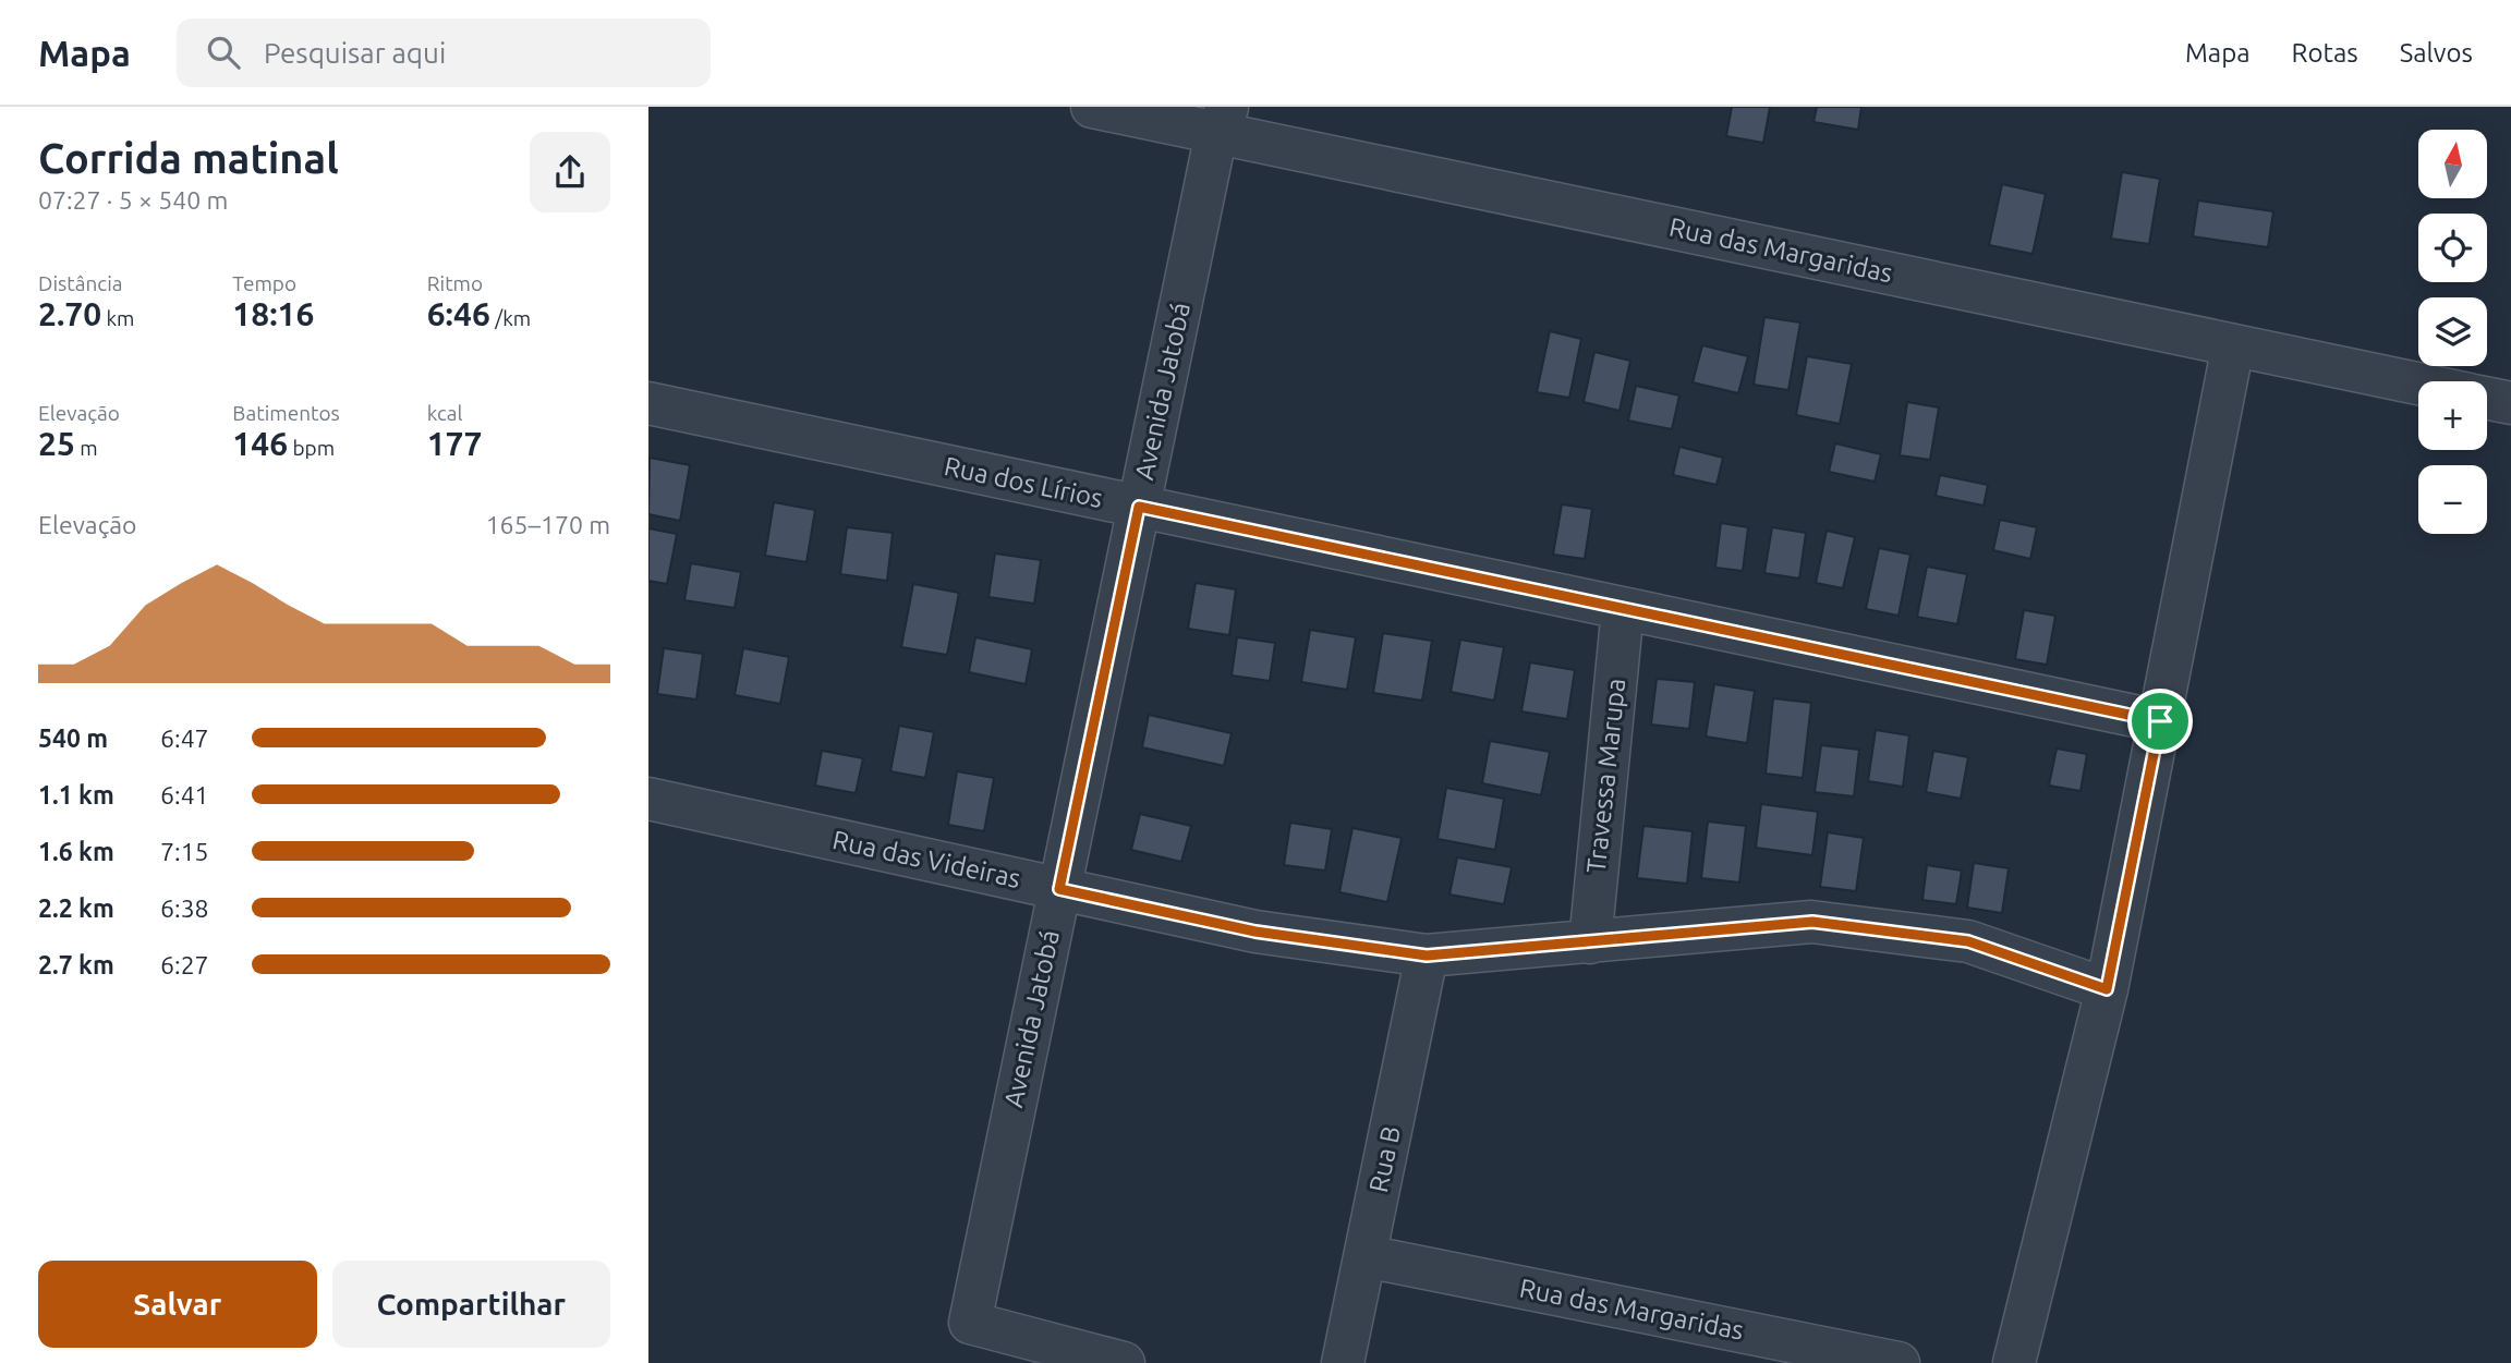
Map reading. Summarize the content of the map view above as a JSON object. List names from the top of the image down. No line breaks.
{"streets":{"street":["Rua das Margaridas","Avenida Jatobá","Rua dos Lírios","Travessa Marupa","Rua das Videiras","Rua B"]},"crossings":[["Rua das Margaridas","Avenida Jatobá"],["Rua das Margaridas","Rua B"],["Avenida Jatobá","Rua dos Lírios"],["Avenida Jatobá","Rua das Videiras"],["Rua dos Lírios","Travessa Marupa"],["Travessa Marupa","Rua das Videiras"],["Rua das Videiras","Rua B"]],"north":"top","page":{"header":"Mapa","search":"Pesquisar aqui","nav":["Mapa","Rotas","Salvos"],"heading":["Corrida matinal","07:27 · 5 × 540 m"],"map_buttons":["+","−"],"stats":[["Distância","2.70 km"],["Tempo","18:16"],["Ritmo","6:46 /km"],["Elevação","25 m"],["Batimentos","146 bpm"],["kcal","177"]],"chart":["Elevação","165–170 m"],"list":[{"name":"540 m","note":"6:47"},{"name":"1.1 km","note":"6:41"},{"name":"1.6 km","note":"7:15"},{"name":"2.2 km","note":"6:38"},{"name":"2.7 km","note":"6:27"}],"buttons":["Salvar","Compartilhar"]}}
